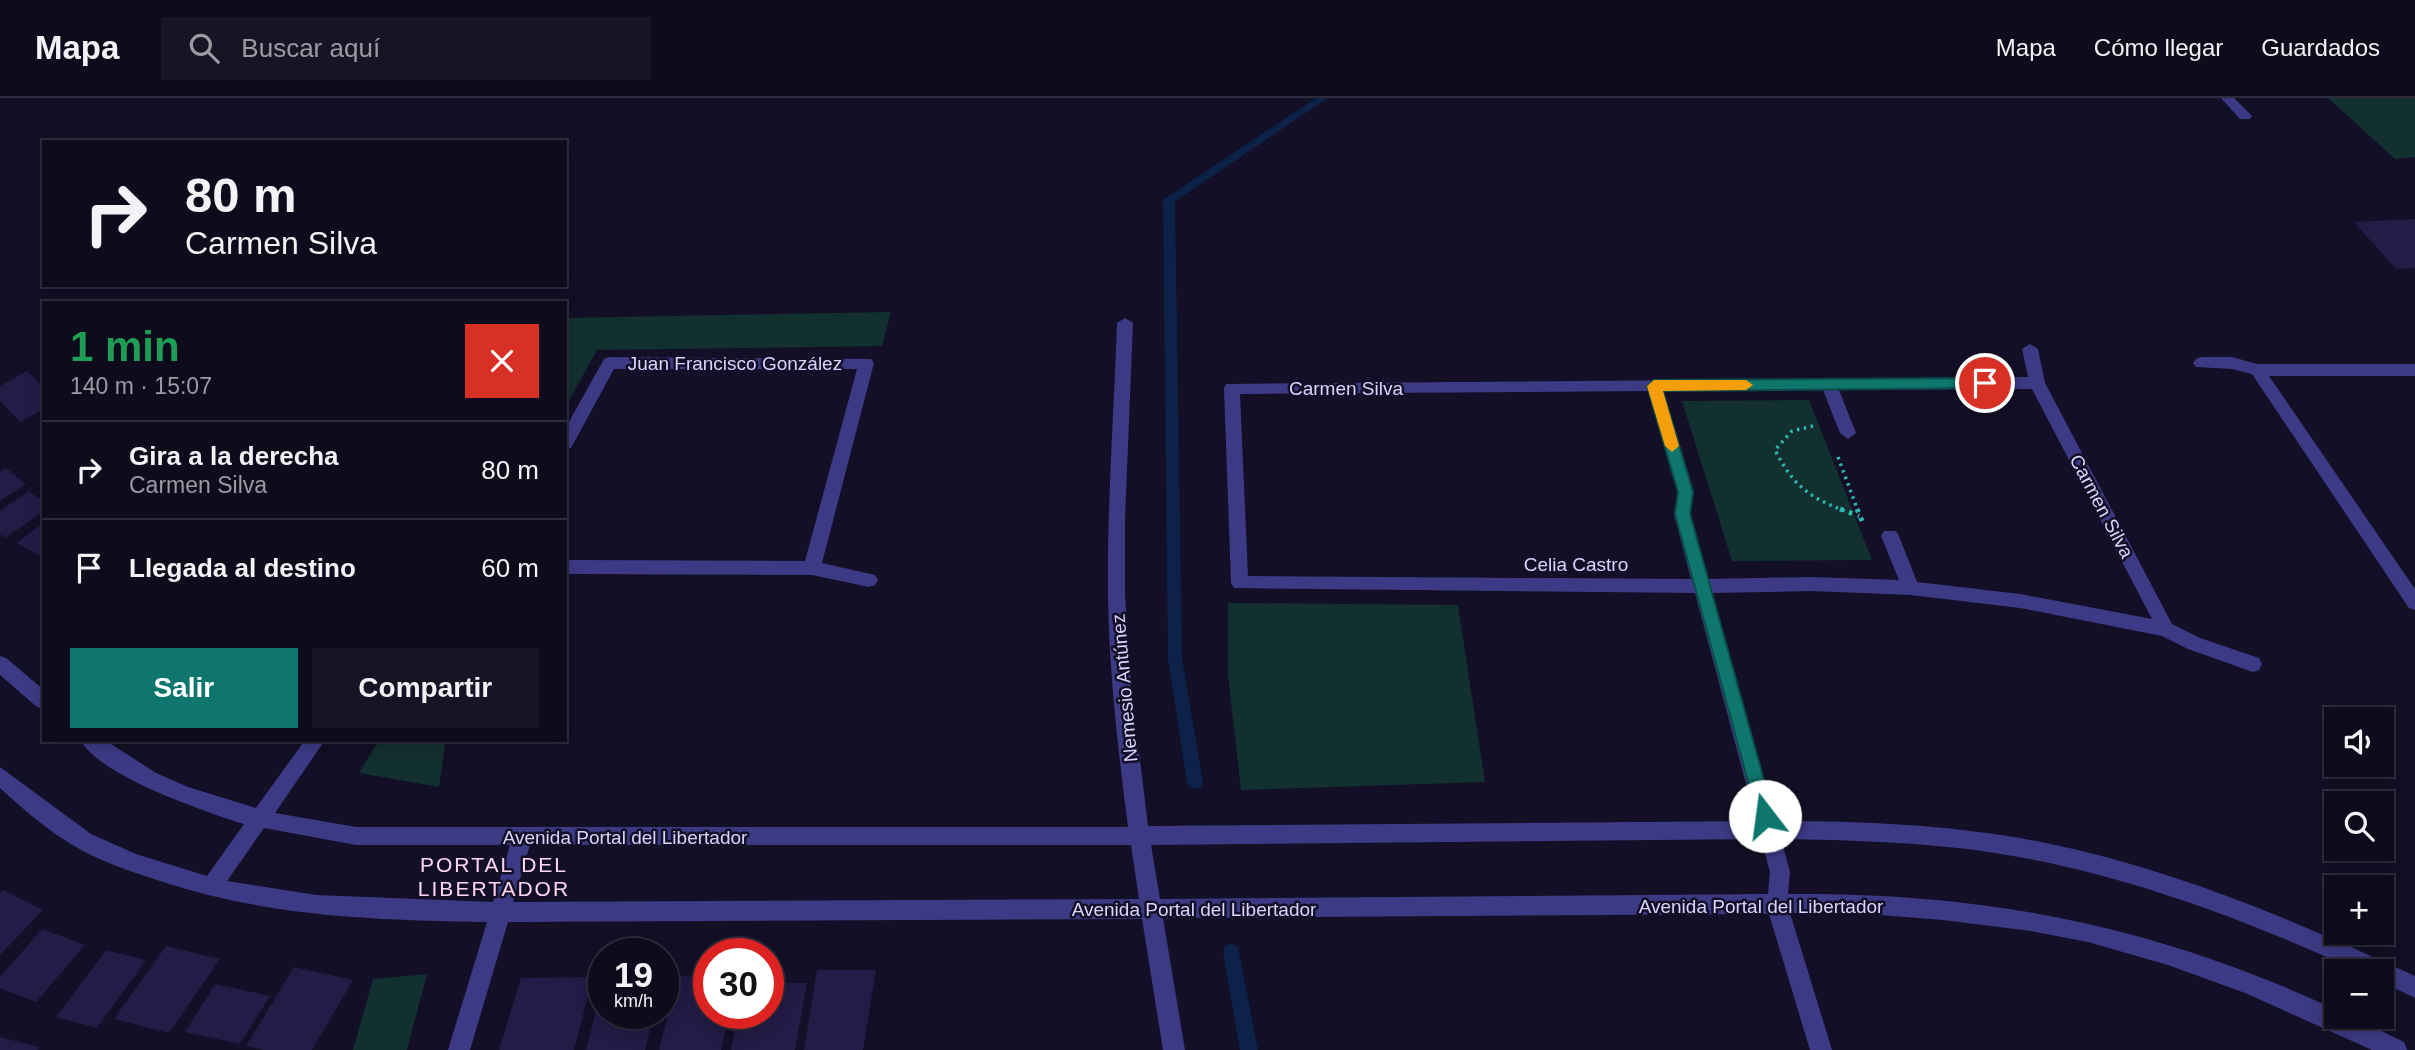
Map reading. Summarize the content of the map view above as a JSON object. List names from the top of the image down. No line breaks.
{"streets":{"street":["Juan Francisco González","Carmen Silva","Celia Castro","Nemesio Antúnez","Avenida Portal del Libertador"]},"crossings":[["Carmen Silva","Celia Castro"],["Nemesio Antúnez","Avenida Portal del Libertador"]],"districts":["PORTAL DEL LIBERTADOR"],"page":{"header":"Mapa","search":"Buscar aquí","nav":["Mapa","Cómo llegar","Guardados"],"turn":["80 m","Carmen Silva"],"heading":["1 min","140 m · 15:07"],"list":[{"name":"Gira a la derecha","note":"Carmen Silva","value":"80 m"},{"name":"Llegada al destino","value":"60 m"}],"buttons":["Salir","Compartir"],"map_buttons":["+","−"],"speed":"19 km/h","limit":"30"}}
